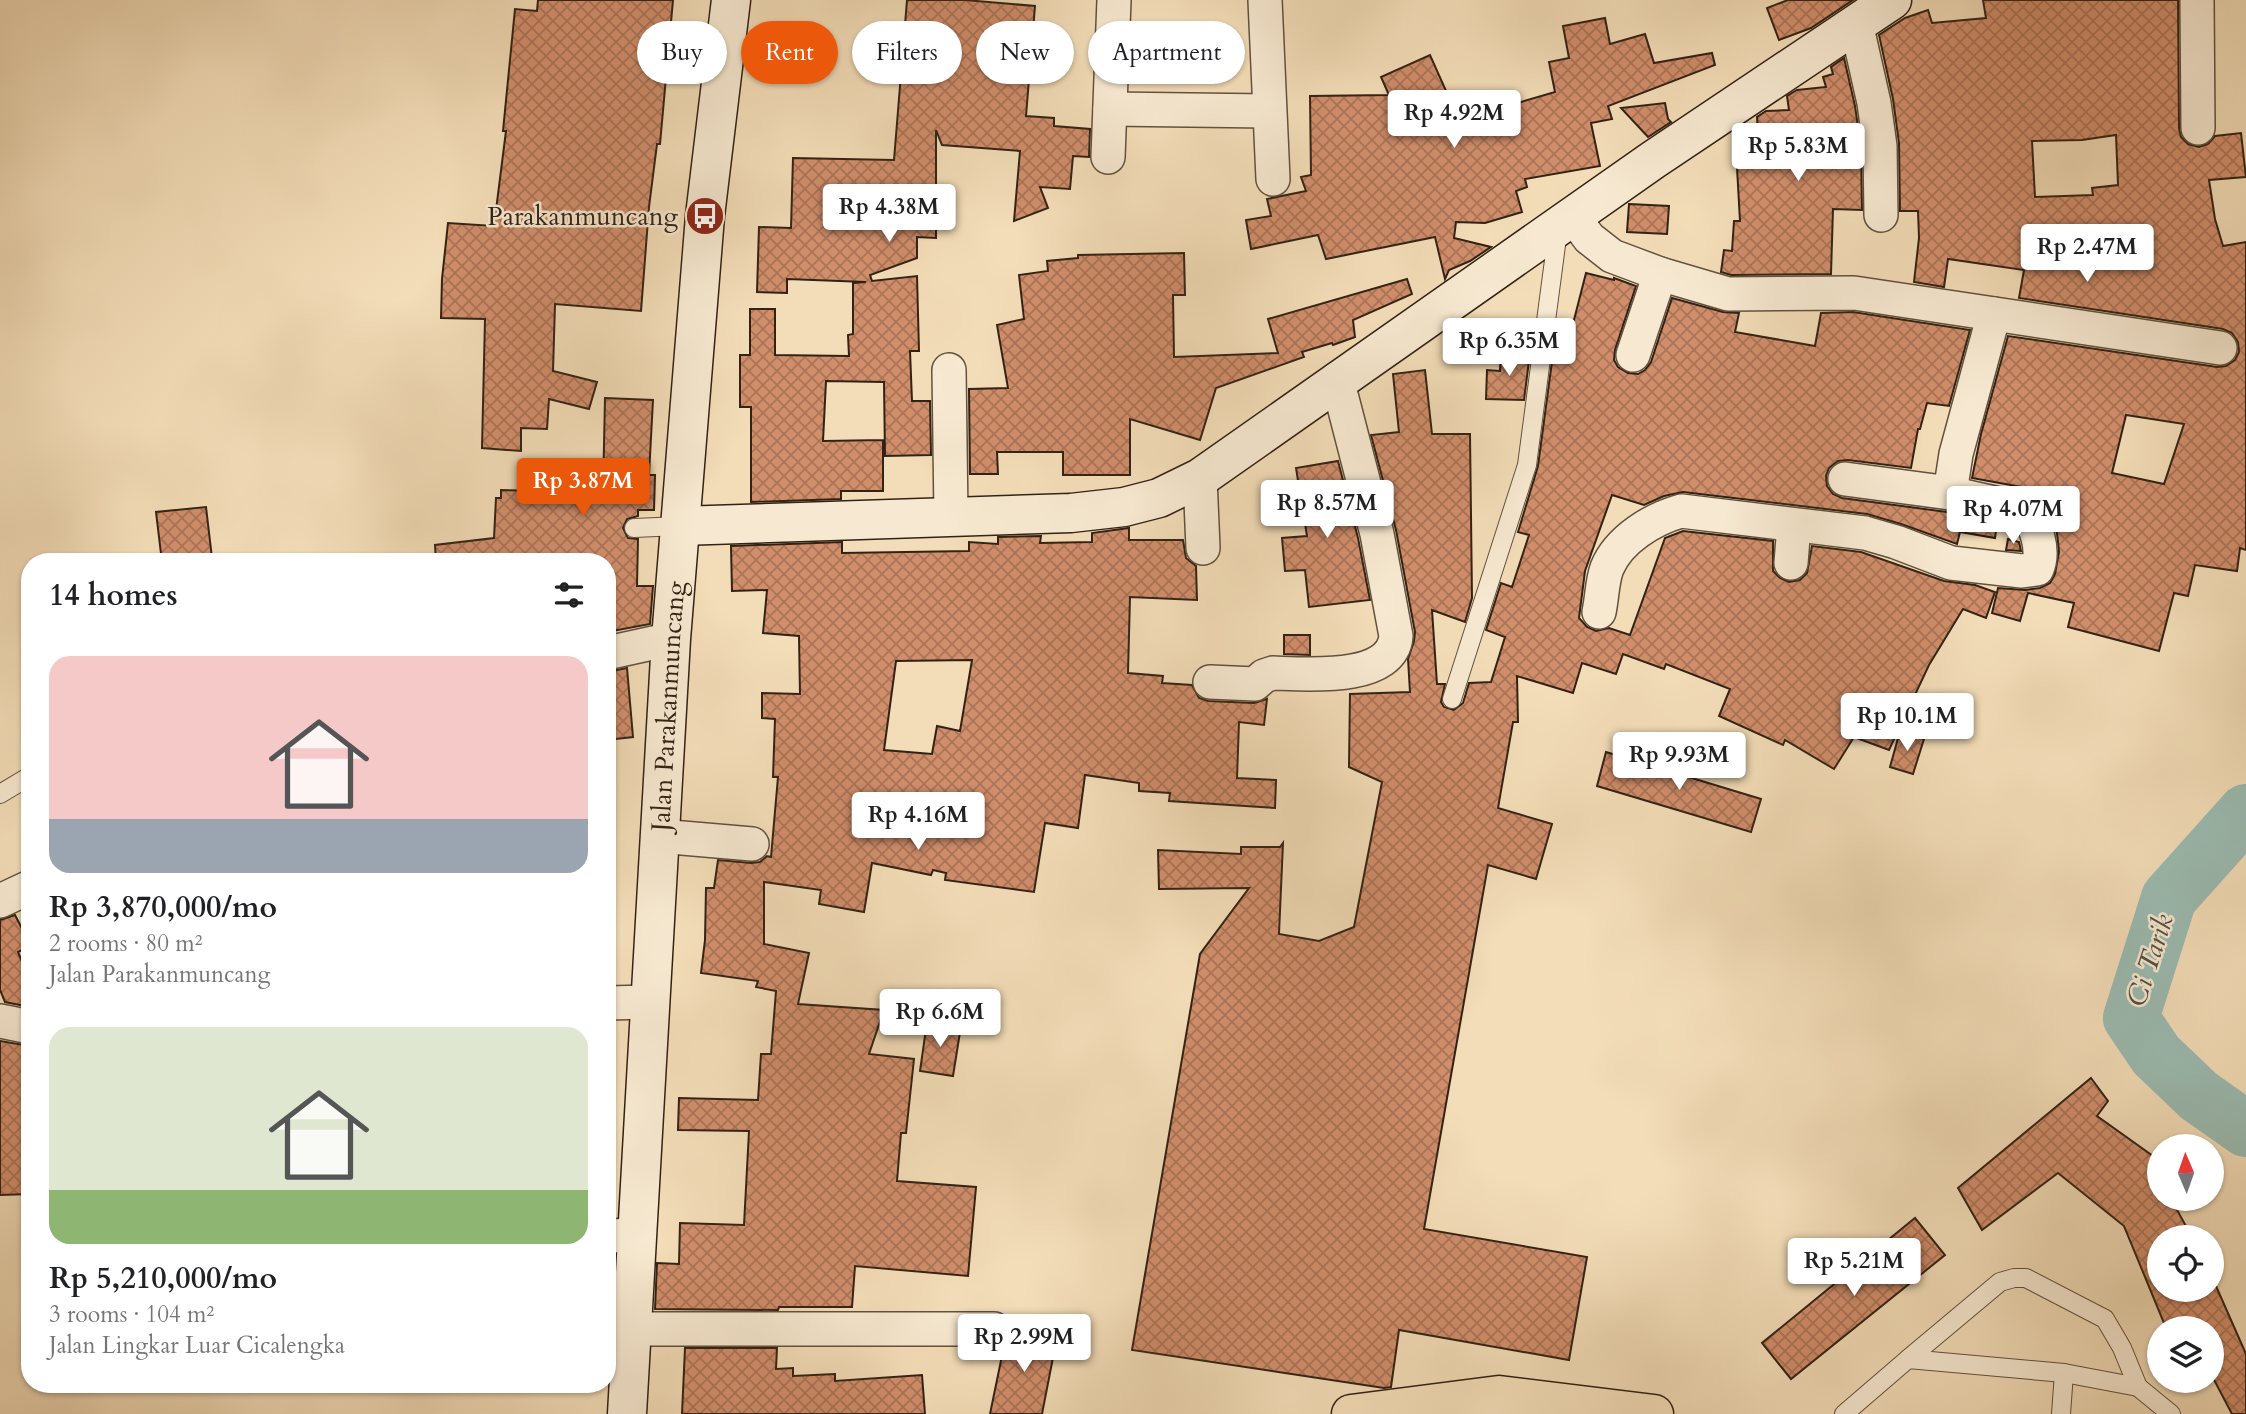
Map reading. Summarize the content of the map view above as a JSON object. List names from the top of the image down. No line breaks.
{"streets":{"main road":["Jalan Parakanmuncang"]},"water":["Ci Tarik"],"places":{"bus stop":["Parakanmuncang"]},"north":"top","page":{"chip":["Buy","Rent","Filters","New","Apartment"],"price":["Rp 4.92M","Rp 5.83M","Rp 4.38M","Rp 2.47M","Rp 6.35M","Rp 3.87M","Rp 8.57M","Rp 4.07M","Rp 10.1M","Rp 9.93M","Rp 4.16M","Rp 6.6M","Rp 5.21M","Rp 2.99M"],"heading":"14 homes","list":[{"name":"Rp 3,870,000/mo","note":"2 rooms · 80 m² · Jalan Parakanmuncang"},{"name":"Rp 5,210,000/mo","note":"3 rooms · 104 m² · Jalan Lingkar Luar Cicalengka"}]}}
